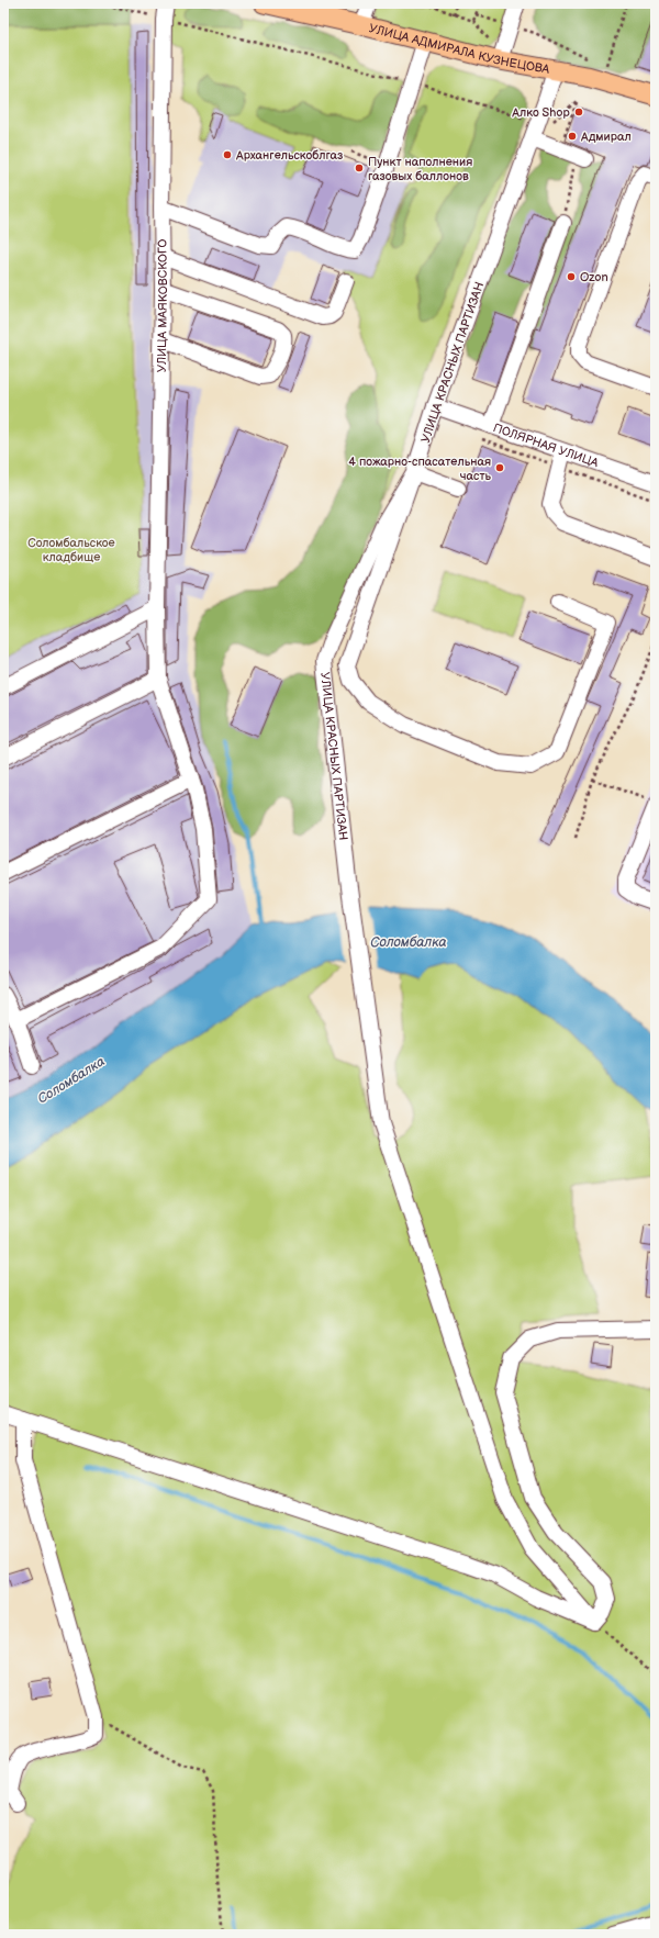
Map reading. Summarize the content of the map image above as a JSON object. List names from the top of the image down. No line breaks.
{"streets":{"main road":["УЛИЦА АДМИРАЛА КУЗНЕЦОВА"],"street":["УЛИЦА МАЯКОВСКОГО","УЛИЦА КРАСНЫХ ПАРТИЗАН","ПОЛЯРНАЯ УЛИЦА"]},"crossings":[["УЛИЦА АДМИРАЛА КУЗНЕЦОВА","УЛИЦА КРАСНЫХ ПАРТИЗАН"],["УЛИЦА КРАСНЫХ ПАРТИЗАН","ПОЛЯРНАЯ УЛИЦА"]],"water":["Соломбалка"],"parks":["Соломбальское кладбище"],"places":["Алко Shop","Адмирал","Архангельскоблгаз","Пункт наполнения газовых баллонов","Ozon","4 пожарно-спасательная часть"]}
